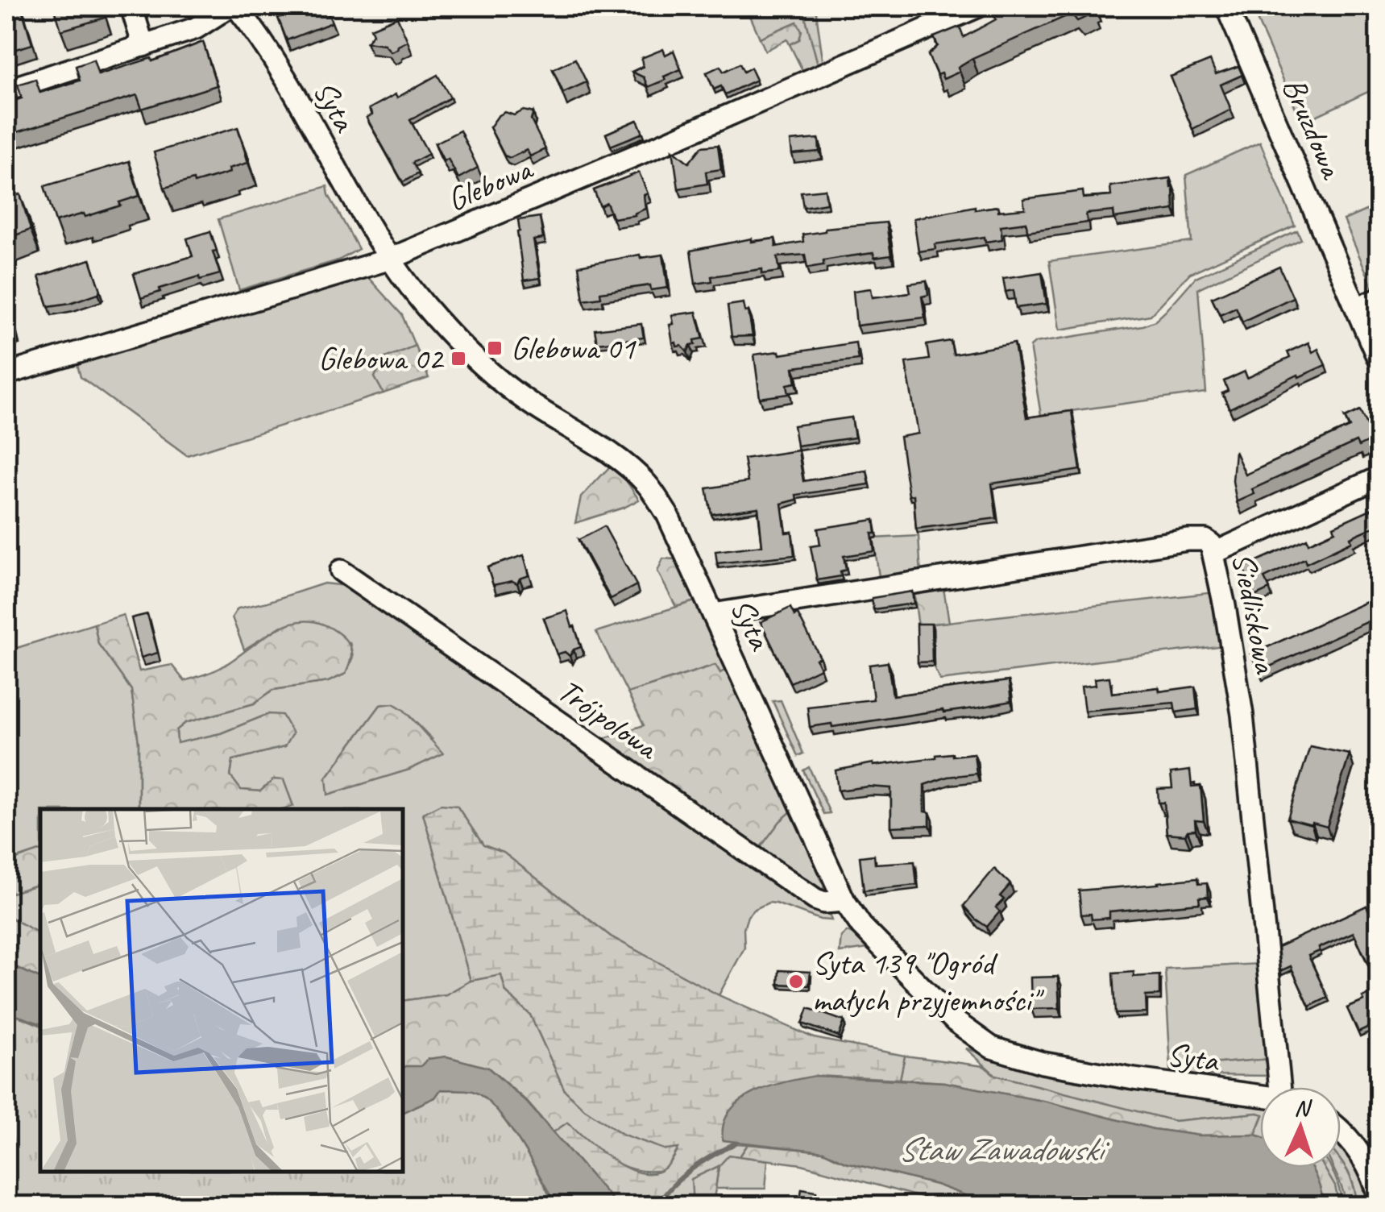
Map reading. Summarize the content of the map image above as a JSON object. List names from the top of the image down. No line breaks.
{"streets":{"street":["Syta","Bruzdowa","Glebowa","Siedliskowa","Trójpolowa"]},"crossings":[["Syta","Glebowa"],["Syta","Siedliskowa"],["Syta","Trójpolowa"]],"water":["Staw Zawadowski"],"places":{"transit":["Glebowa 01","Glebowa 02"],"other":["Syta 139 \"Ogród małych przyjemności\""]},"north":"top"}
